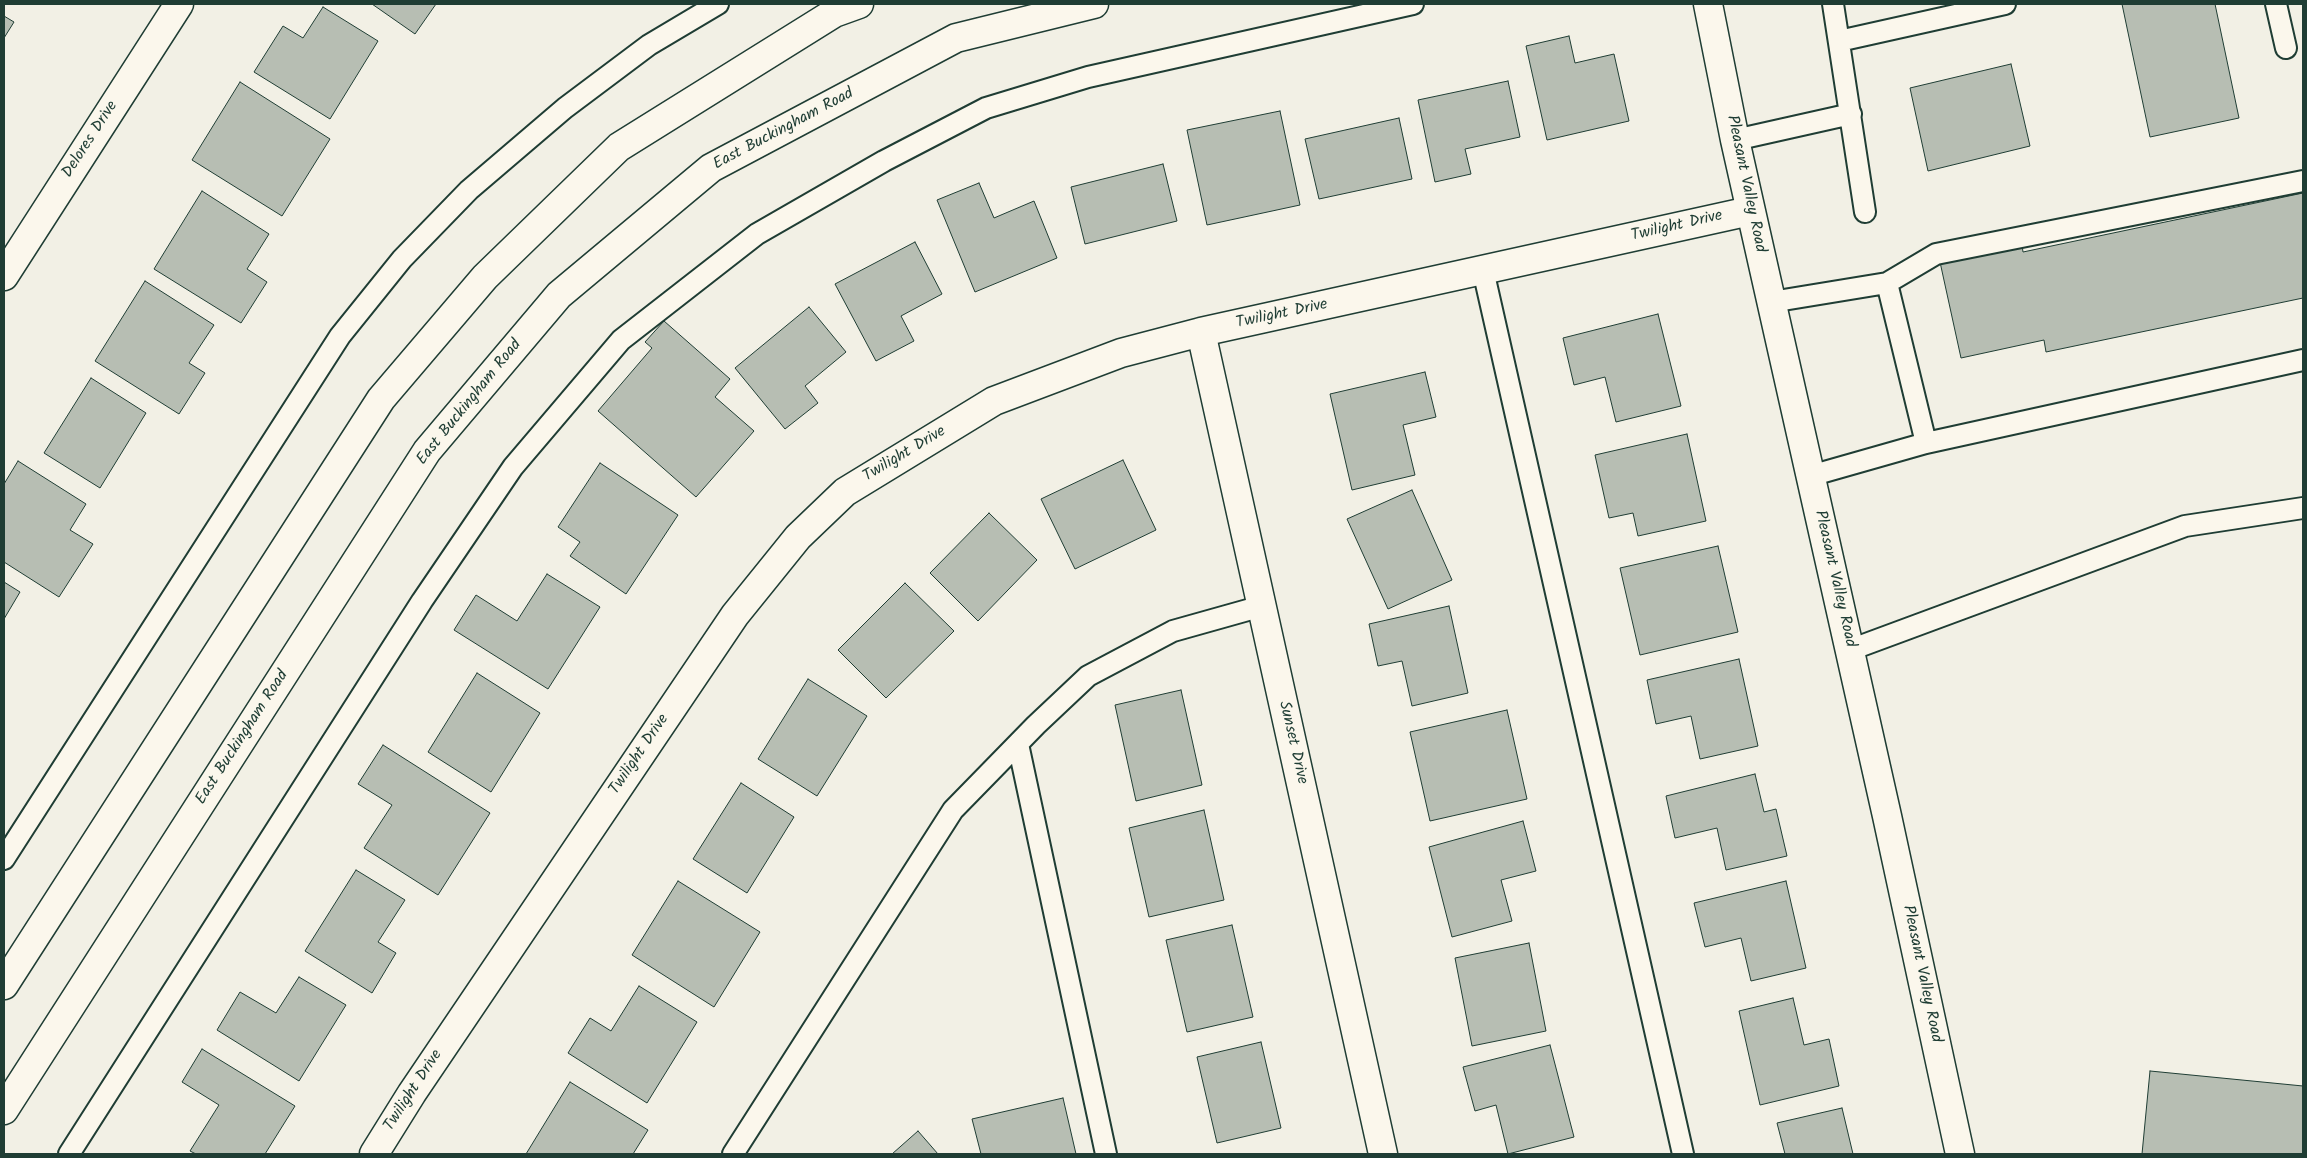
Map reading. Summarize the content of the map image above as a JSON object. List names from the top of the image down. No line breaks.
{"streets":{"street":["East Buckingham Road","Delores Drive","Pleasant Valley Road","Twilight Drive","Sunset Drive"]},"crossings":[["Pleasant Valley Road","Twilight Drive"],["Twilight Drive","Sunset Drive"]]}
